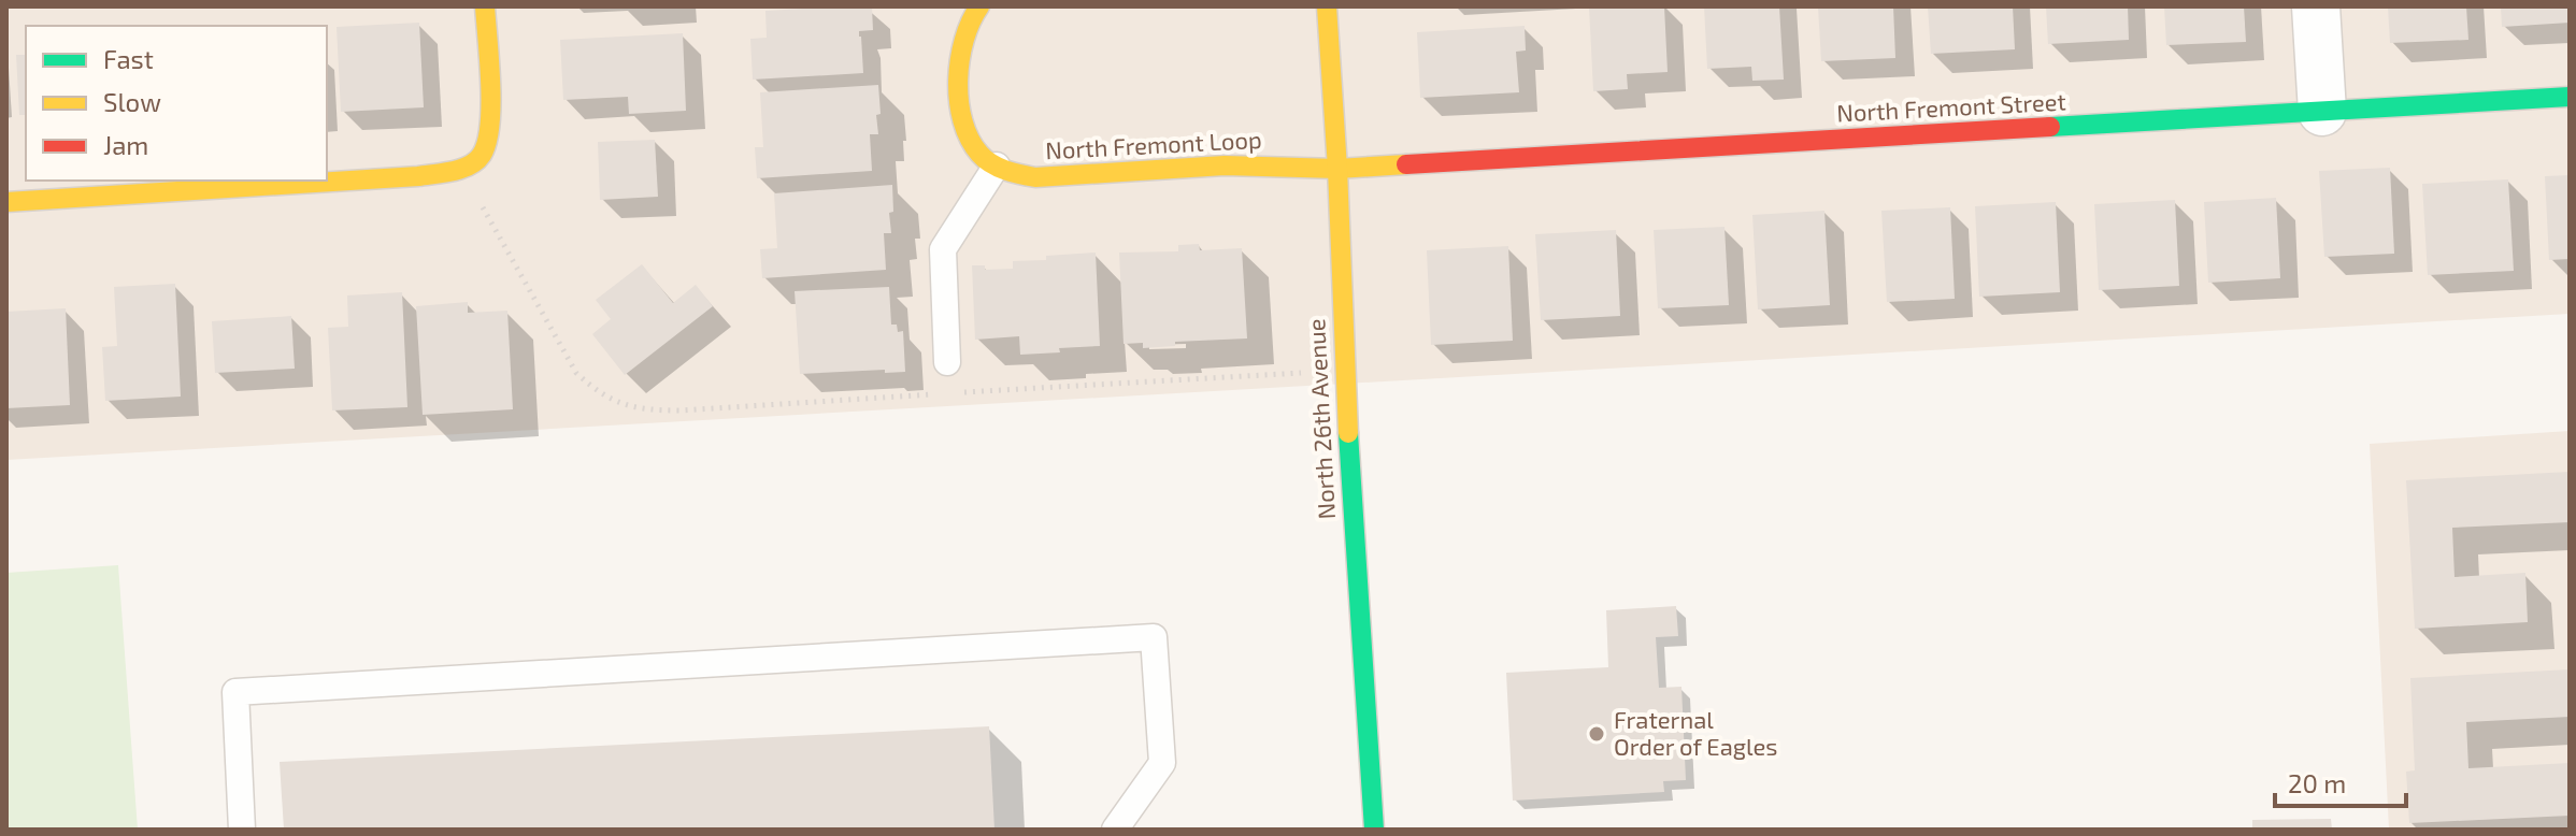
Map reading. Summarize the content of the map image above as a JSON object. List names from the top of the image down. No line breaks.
{"streets":{"street":["North Fremont Street","North Fremont Loop","North 26th Avenue"]},"crossings":[["North Fremont Street","North Fremont Loop"],["North Fremont Street","North 26th Avenue"],["North Fremont Loop","North 26th Avenue"]],"places":["Fraternal Order of Eagles"],"legend":["Fast","Slow","Jam"],"scale_bar":"20 m"}
